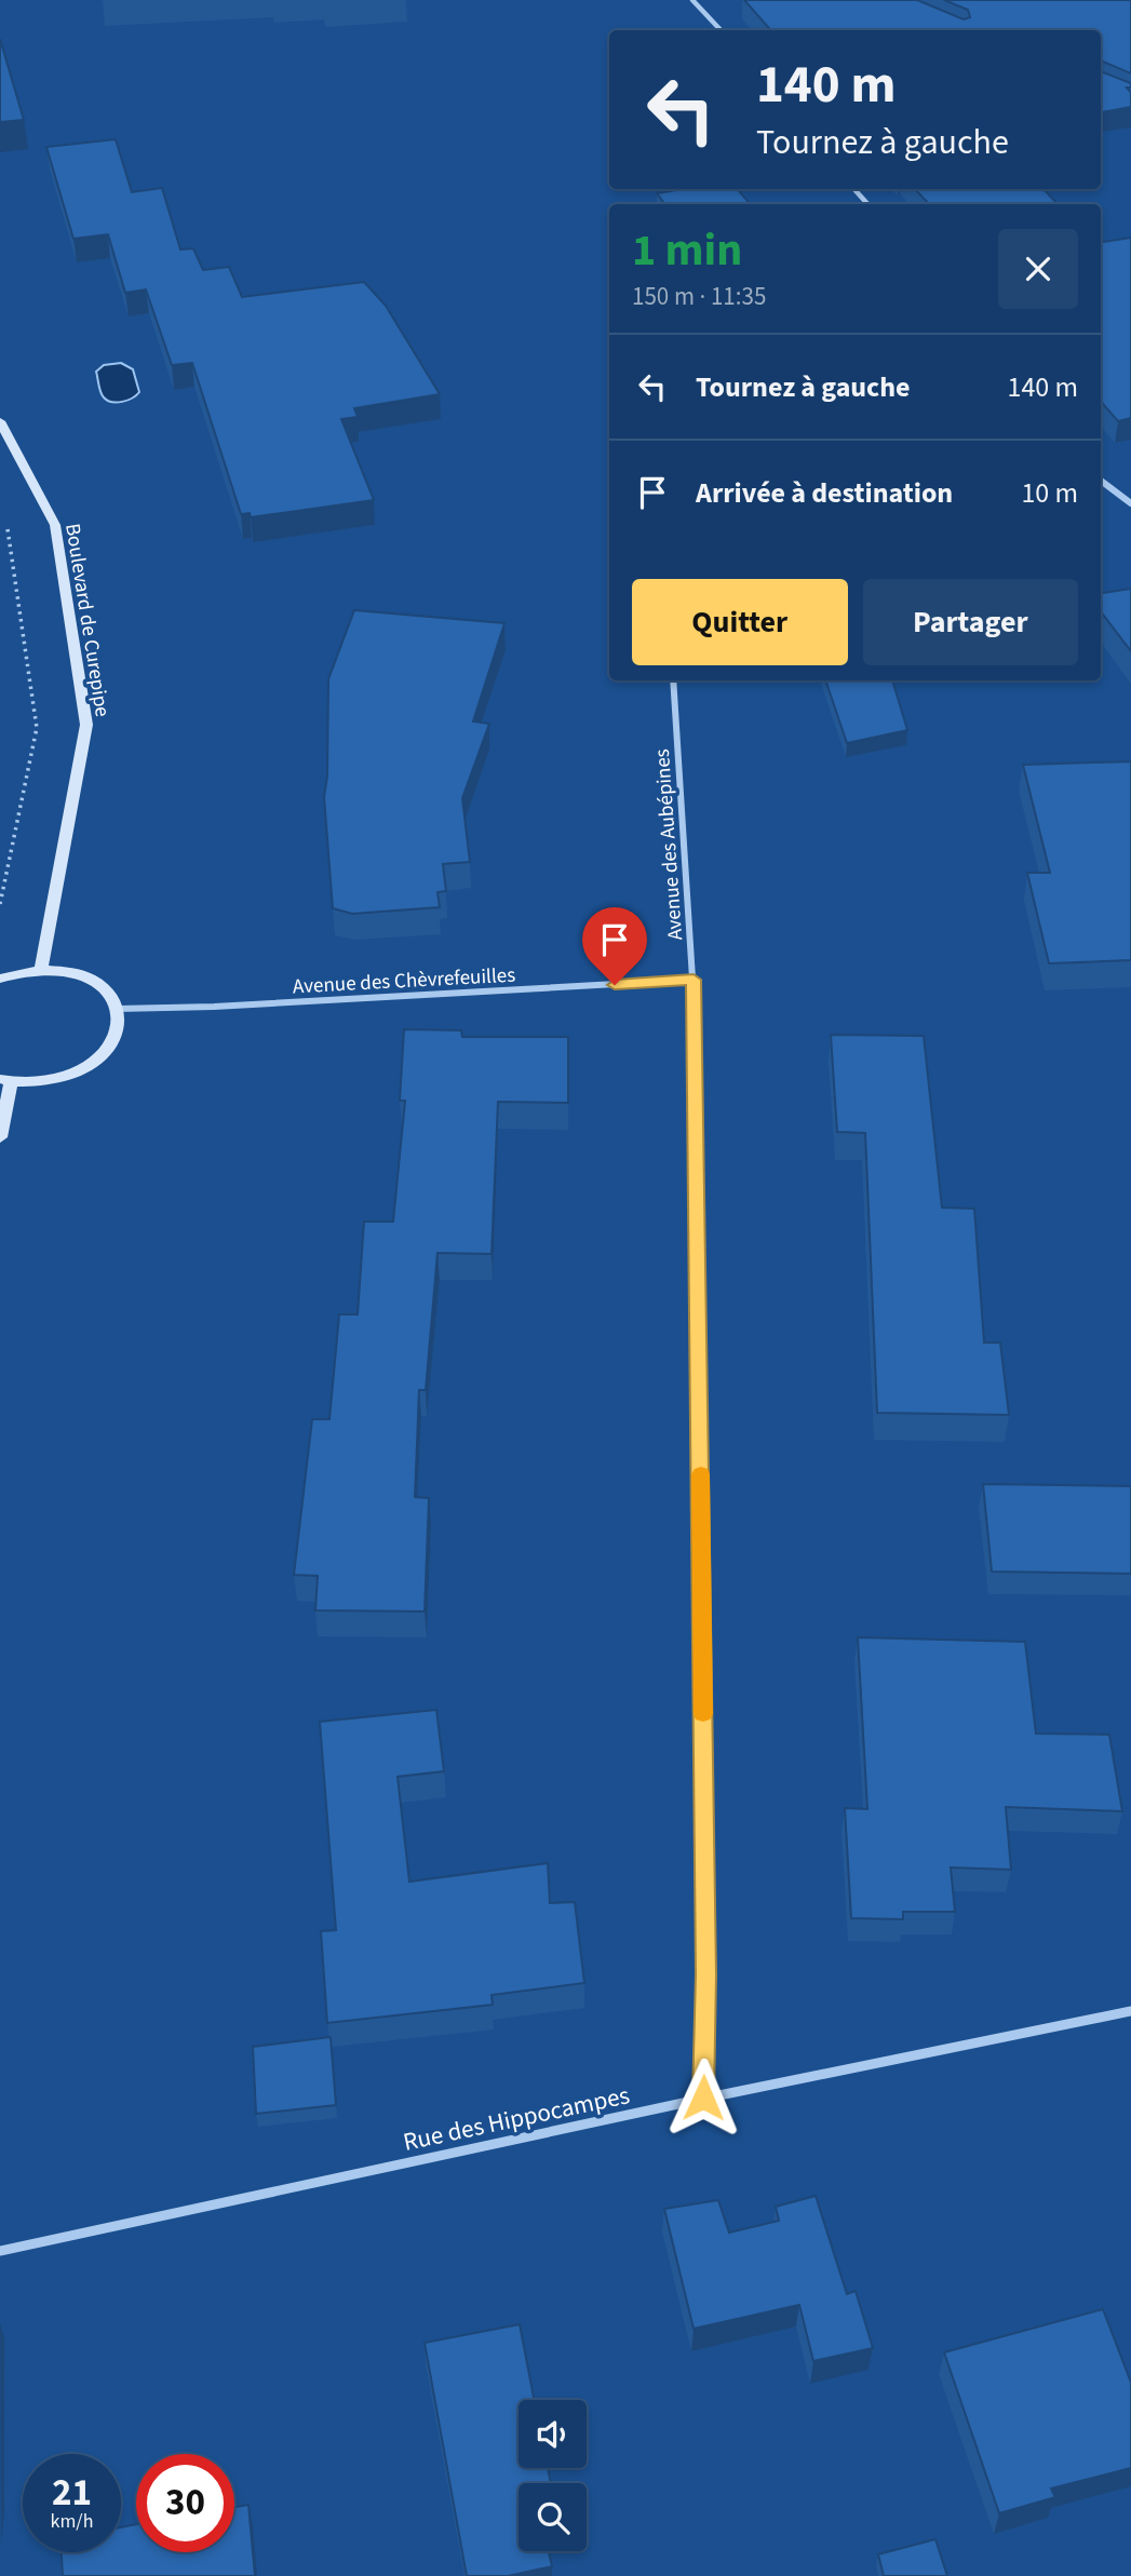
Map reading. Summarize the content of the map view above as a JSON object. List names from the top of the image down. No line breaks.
{"streets":{"main road":["Boulevard de Curepipe"],"street":["Avenue des Aubépines","Avenue des Chèvrefeuilles","Rue des Hippocampes"]},"crossings":[["Avenue des Aubépines","Avenue des Chèvrefeuilles"],["Avenue des Aubépines","Rue des Hippocampes"]],"page":{"turn":["140 m","Tournez à gauche"],"heading":["1 min","150 m · 11:35"],"list":[{"name":"Tournez à gauche","value":"140 m"},{"name":"Arrivée à destination","value":"10 m"}],"buttons":["Quitter","Partager"],"speed":"21 km/h","limit":"30"}}
